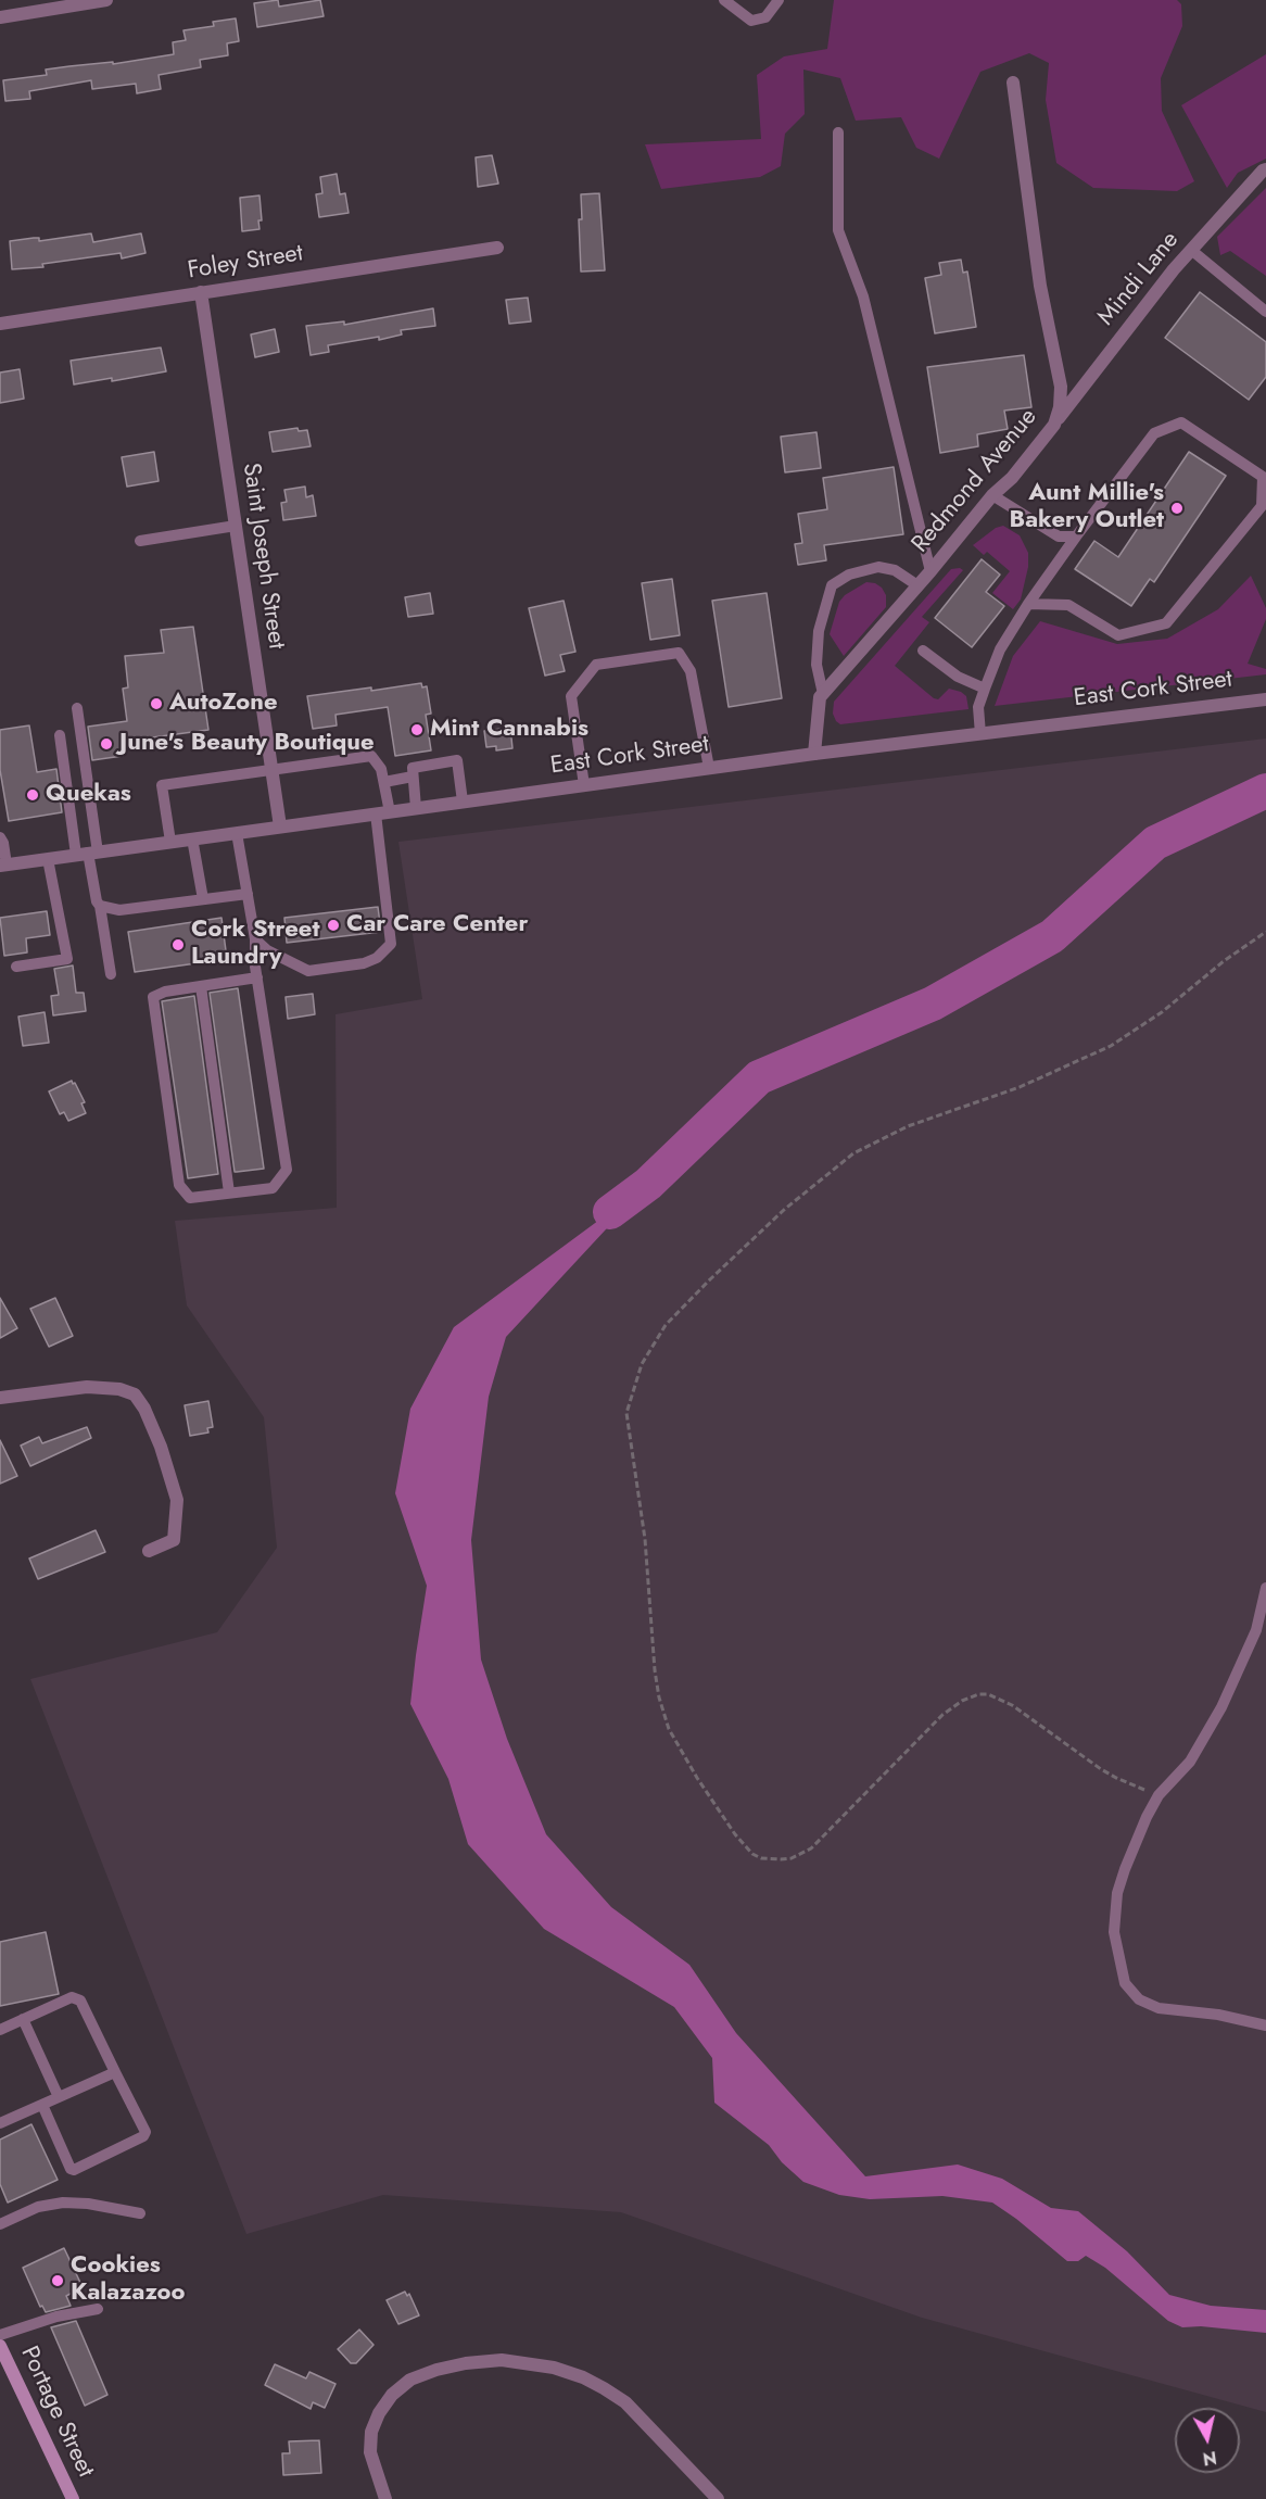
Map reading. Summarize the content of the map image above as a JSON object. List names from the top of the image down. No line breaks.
{"streets":{"main road":["Portage Street"],"street":["Foley Street","Mindi Lane","Redmond Avenue","Saint Joseph Street","East Cork Street"]},"crossings":[["Foley Street","Saint Joseph Street"],["Mindi Lane","Redmond Avenue"],["Saint Joseph Street","East Cork Street"]],"places":["Aunt Millie's Bakery Outlet","AutoZone","Mint Cannabis","June's Beauty Boutique","Quekas","Car Care Center","Cork Street Laundry","Cookies Kalazazoo"],"north":"bottom"}
